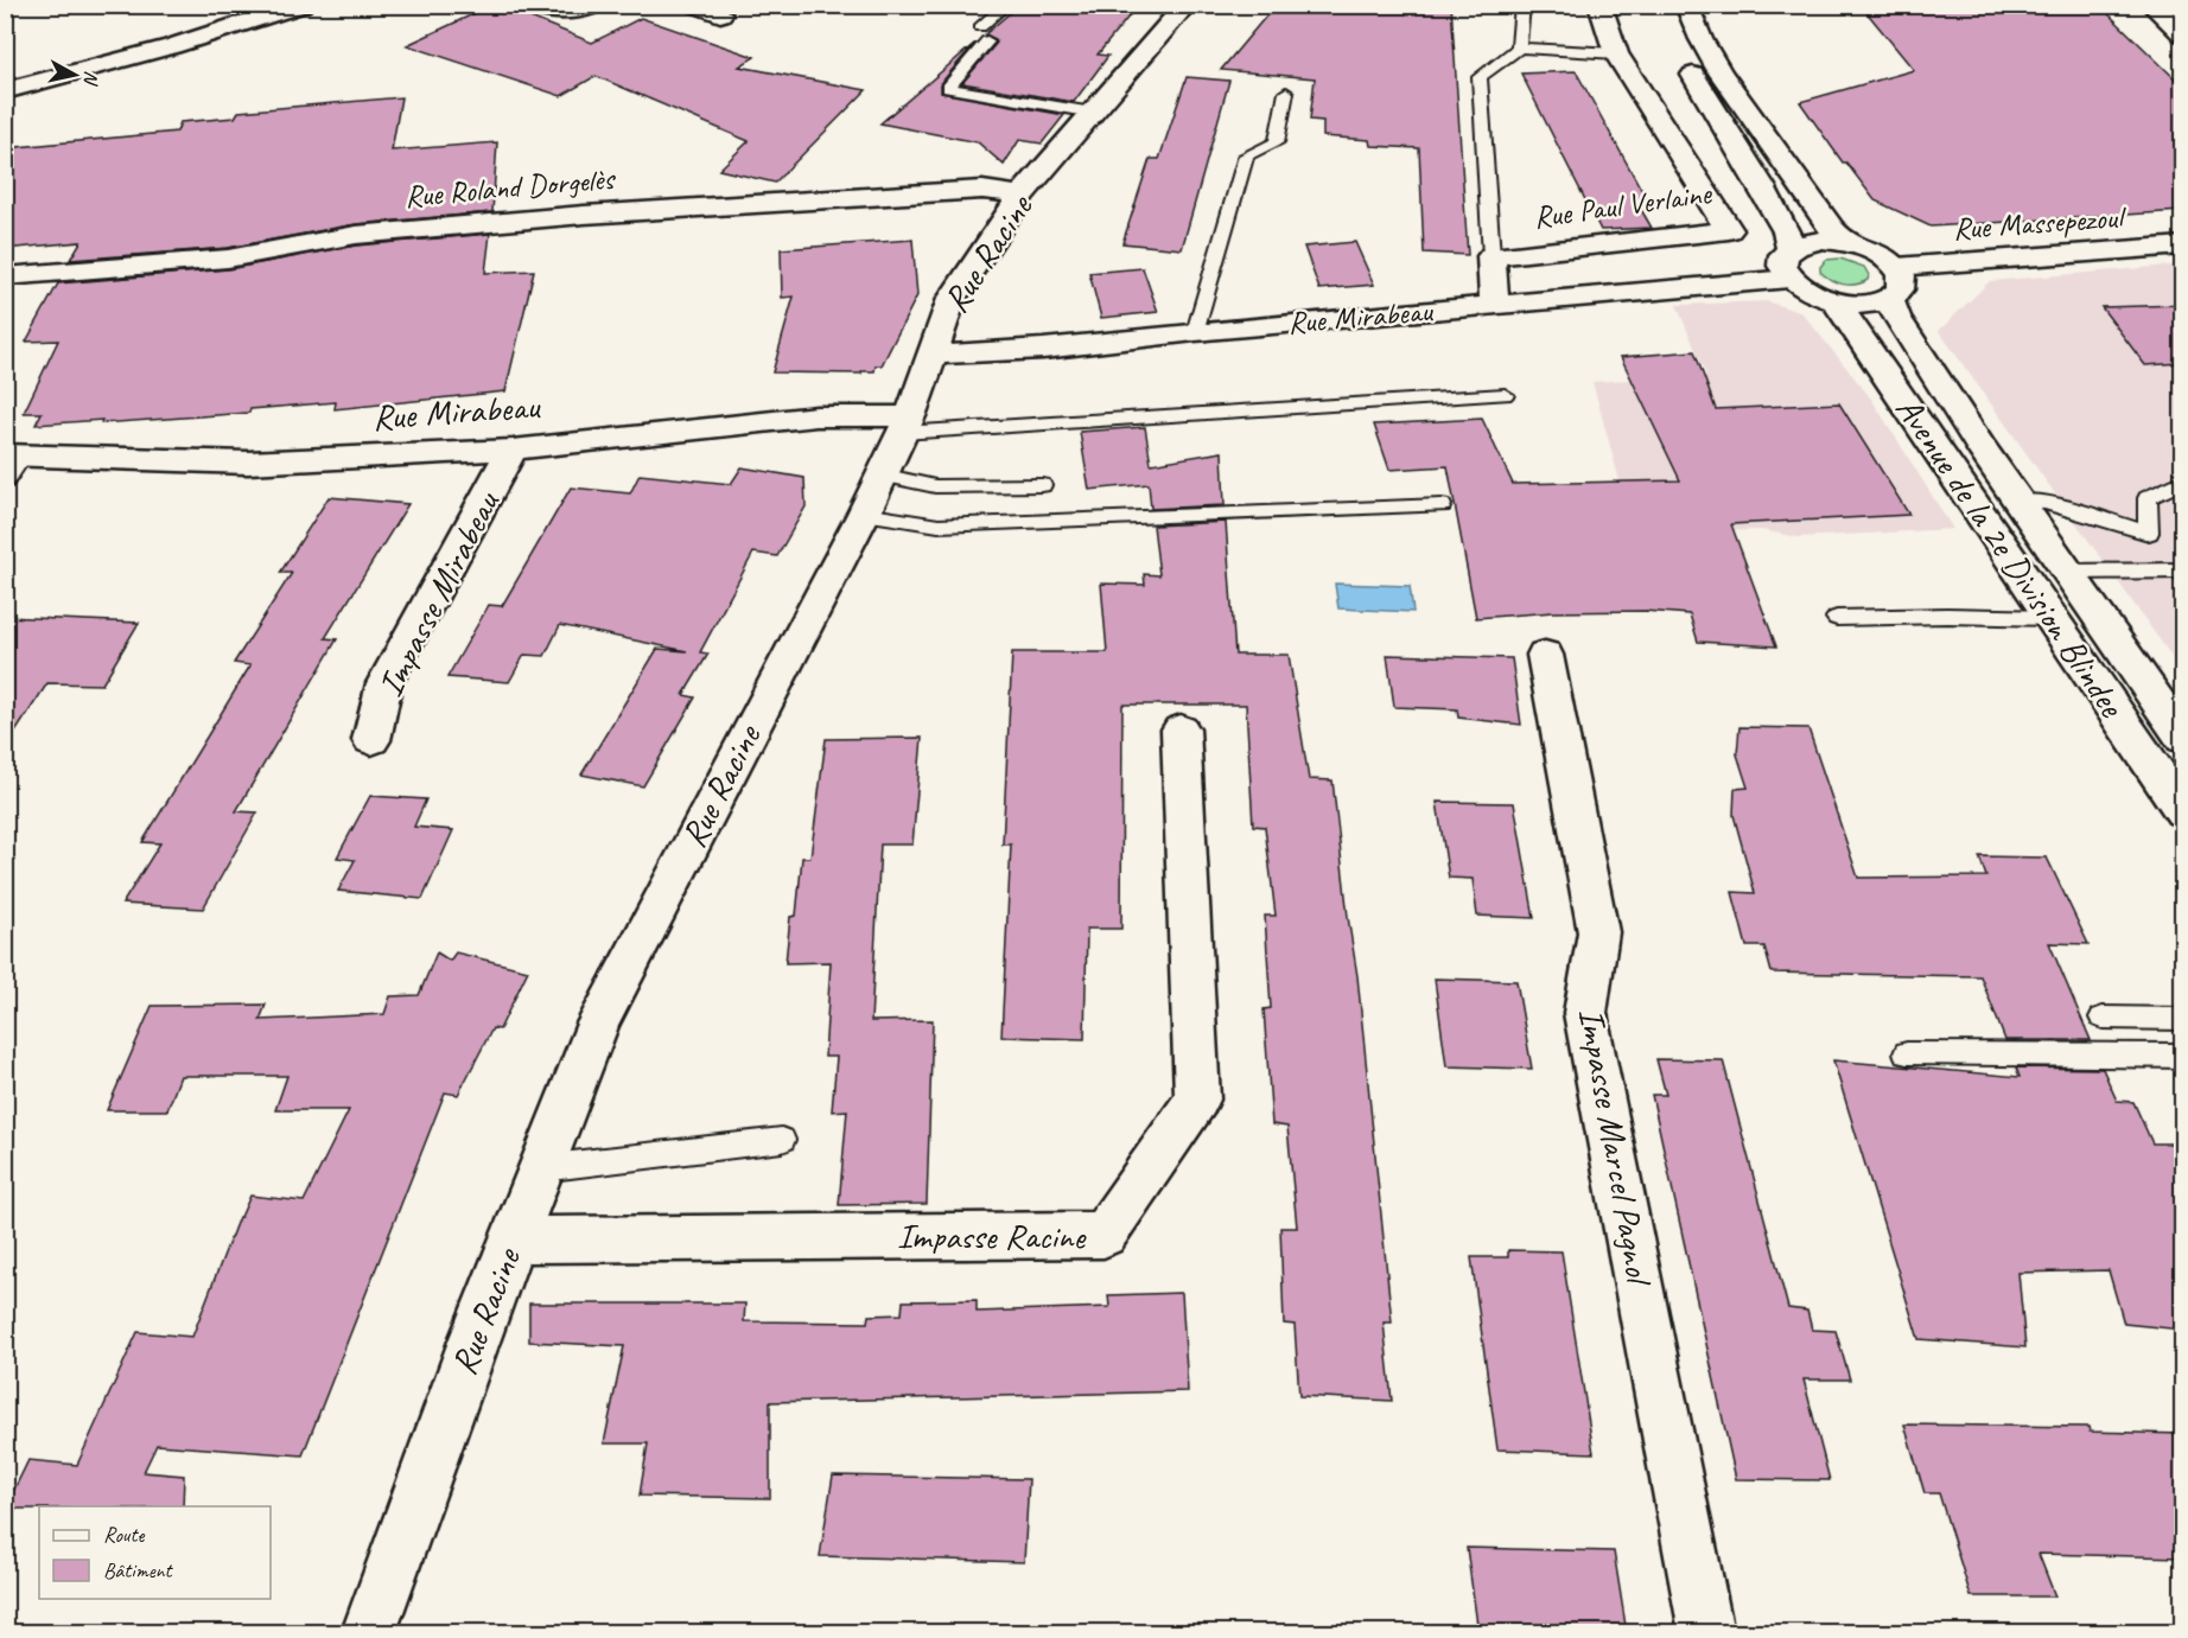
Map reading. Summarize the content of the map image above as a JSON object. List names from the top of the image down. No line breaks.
{"streets":{"street":["Rue Roland Dorgelès","Rue Paul Verlaine","Rue Massepezoul","Rue Racine","Rue Mirabeau","Avenue de la 2e Division Blindee","Impasse Mirabeau","Impasse Marcel Pagnol","Impasse Racine"]},"crossings":[["Rue Roland Dorgelès","Rue Racine"],["Rue Paul Verlaine","Rue Mirabeau"],["Rue Racine","Rue Mirabeau"],["Rue Racine","Impasse Racine"],["Rue Mirabeau","Impasse Mirabeau"]],"legend":["Route","Bâtiment"],"north":"right"}
